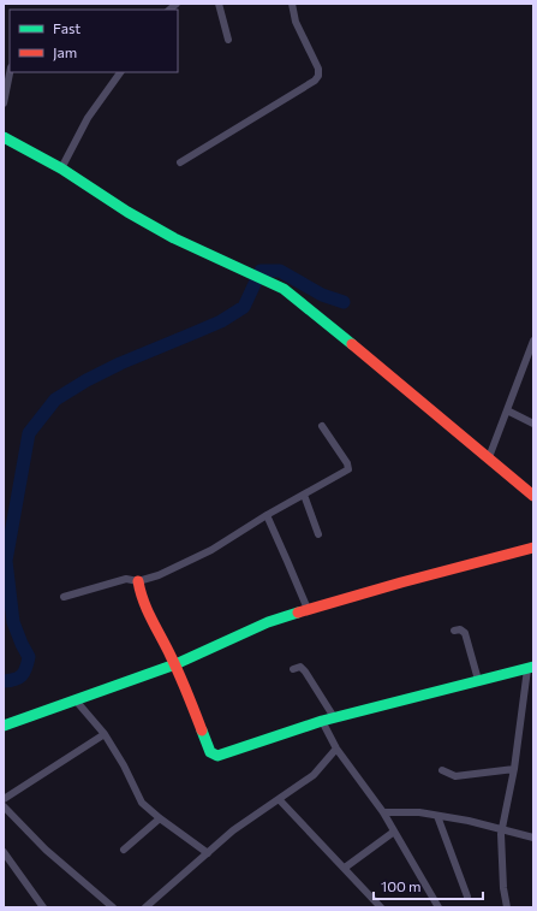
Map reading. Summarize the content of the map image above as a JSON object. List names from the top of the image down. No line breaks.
{"legend":["Fast","Jam"],"scale_bar":"100 m"}
